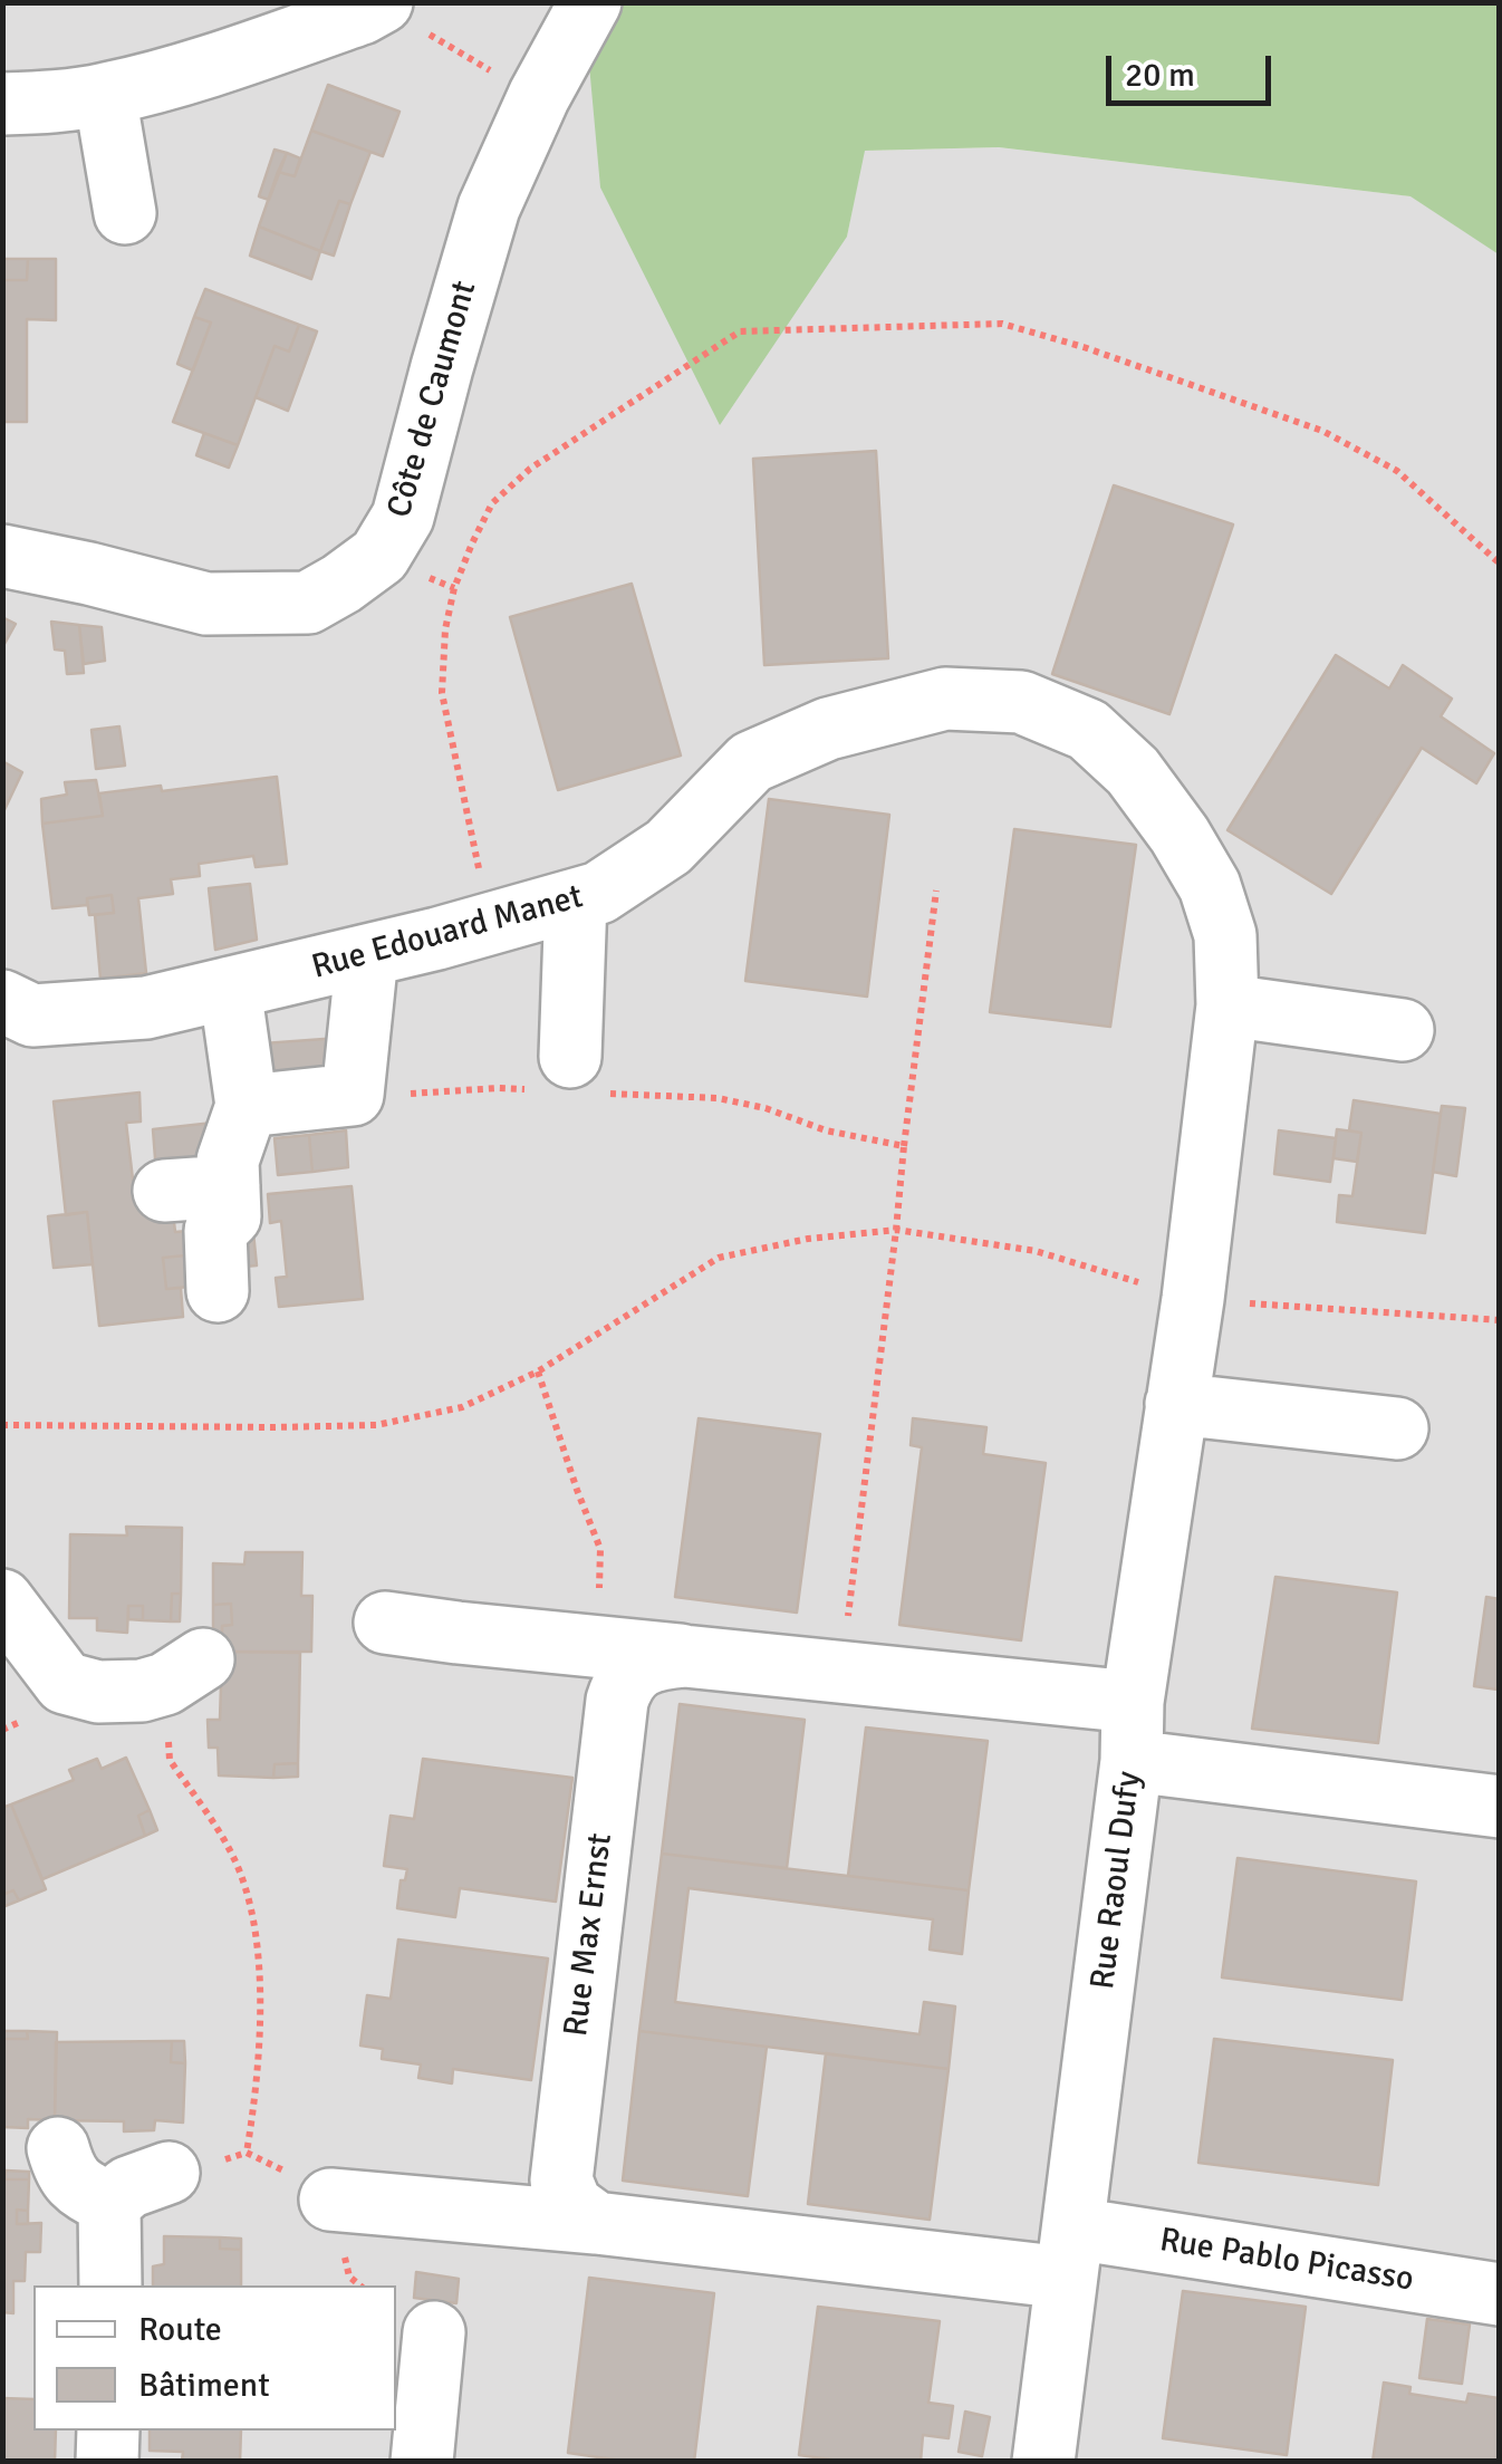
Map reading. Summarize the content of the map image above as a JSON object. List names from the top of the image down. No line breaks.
{"streets":{"street":["Côte de Caumont","Rue Edouard Manet","Rue Raoul Dufy","Rue Max Ernst","Rue Pablo Picasso"]},"crossings":[["Rue Edouard Manet","Rue Raoul Dufy"],["Rue Raoul Dufy","Rue Max Ernst"],["Rue Raoul Dufy","Rue Pablo Picasso"]],"legend":["Route","Bâtiment"],"scale_bar":"20 m"}
